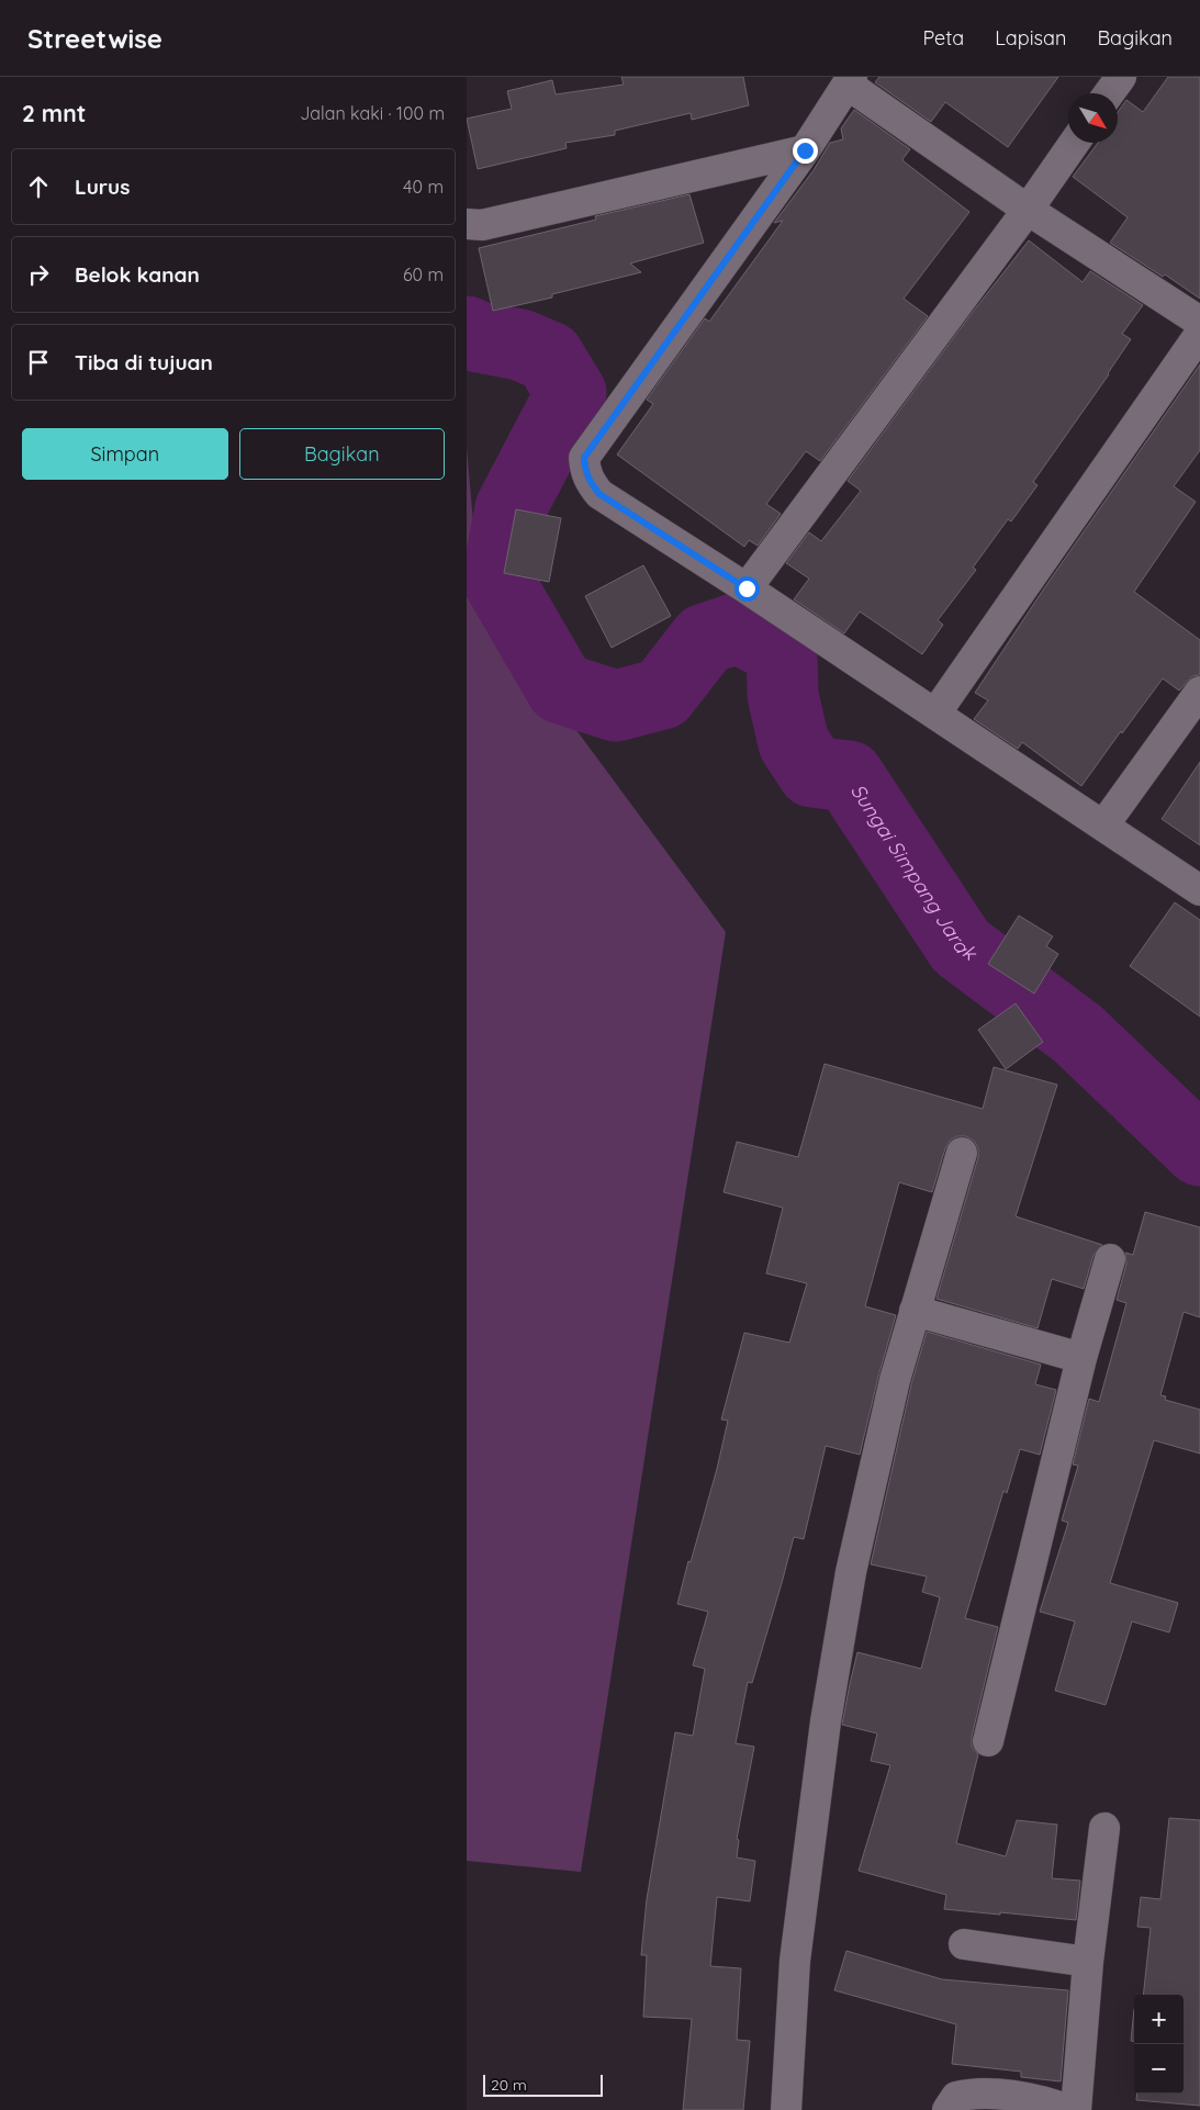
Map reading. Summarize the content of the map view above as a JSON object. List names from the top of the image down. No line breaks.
{"water":["Sungai Simpang Jarak"],"scale_bar":"20 m","north":"bottom right","page":{"header":"Streetwise","nav":["Peta","Lapisan","Bagikan"],"heading":["2 mnt","Jalan kaki · 100 m"],"list":[["Lurus","40 m"],["Belok kanan","60 m"],"Tiba di tujuan"],"buttons":["Simpan","Bagikan"],"map_buttons":["+","−"],"scale":"20 m"}}
